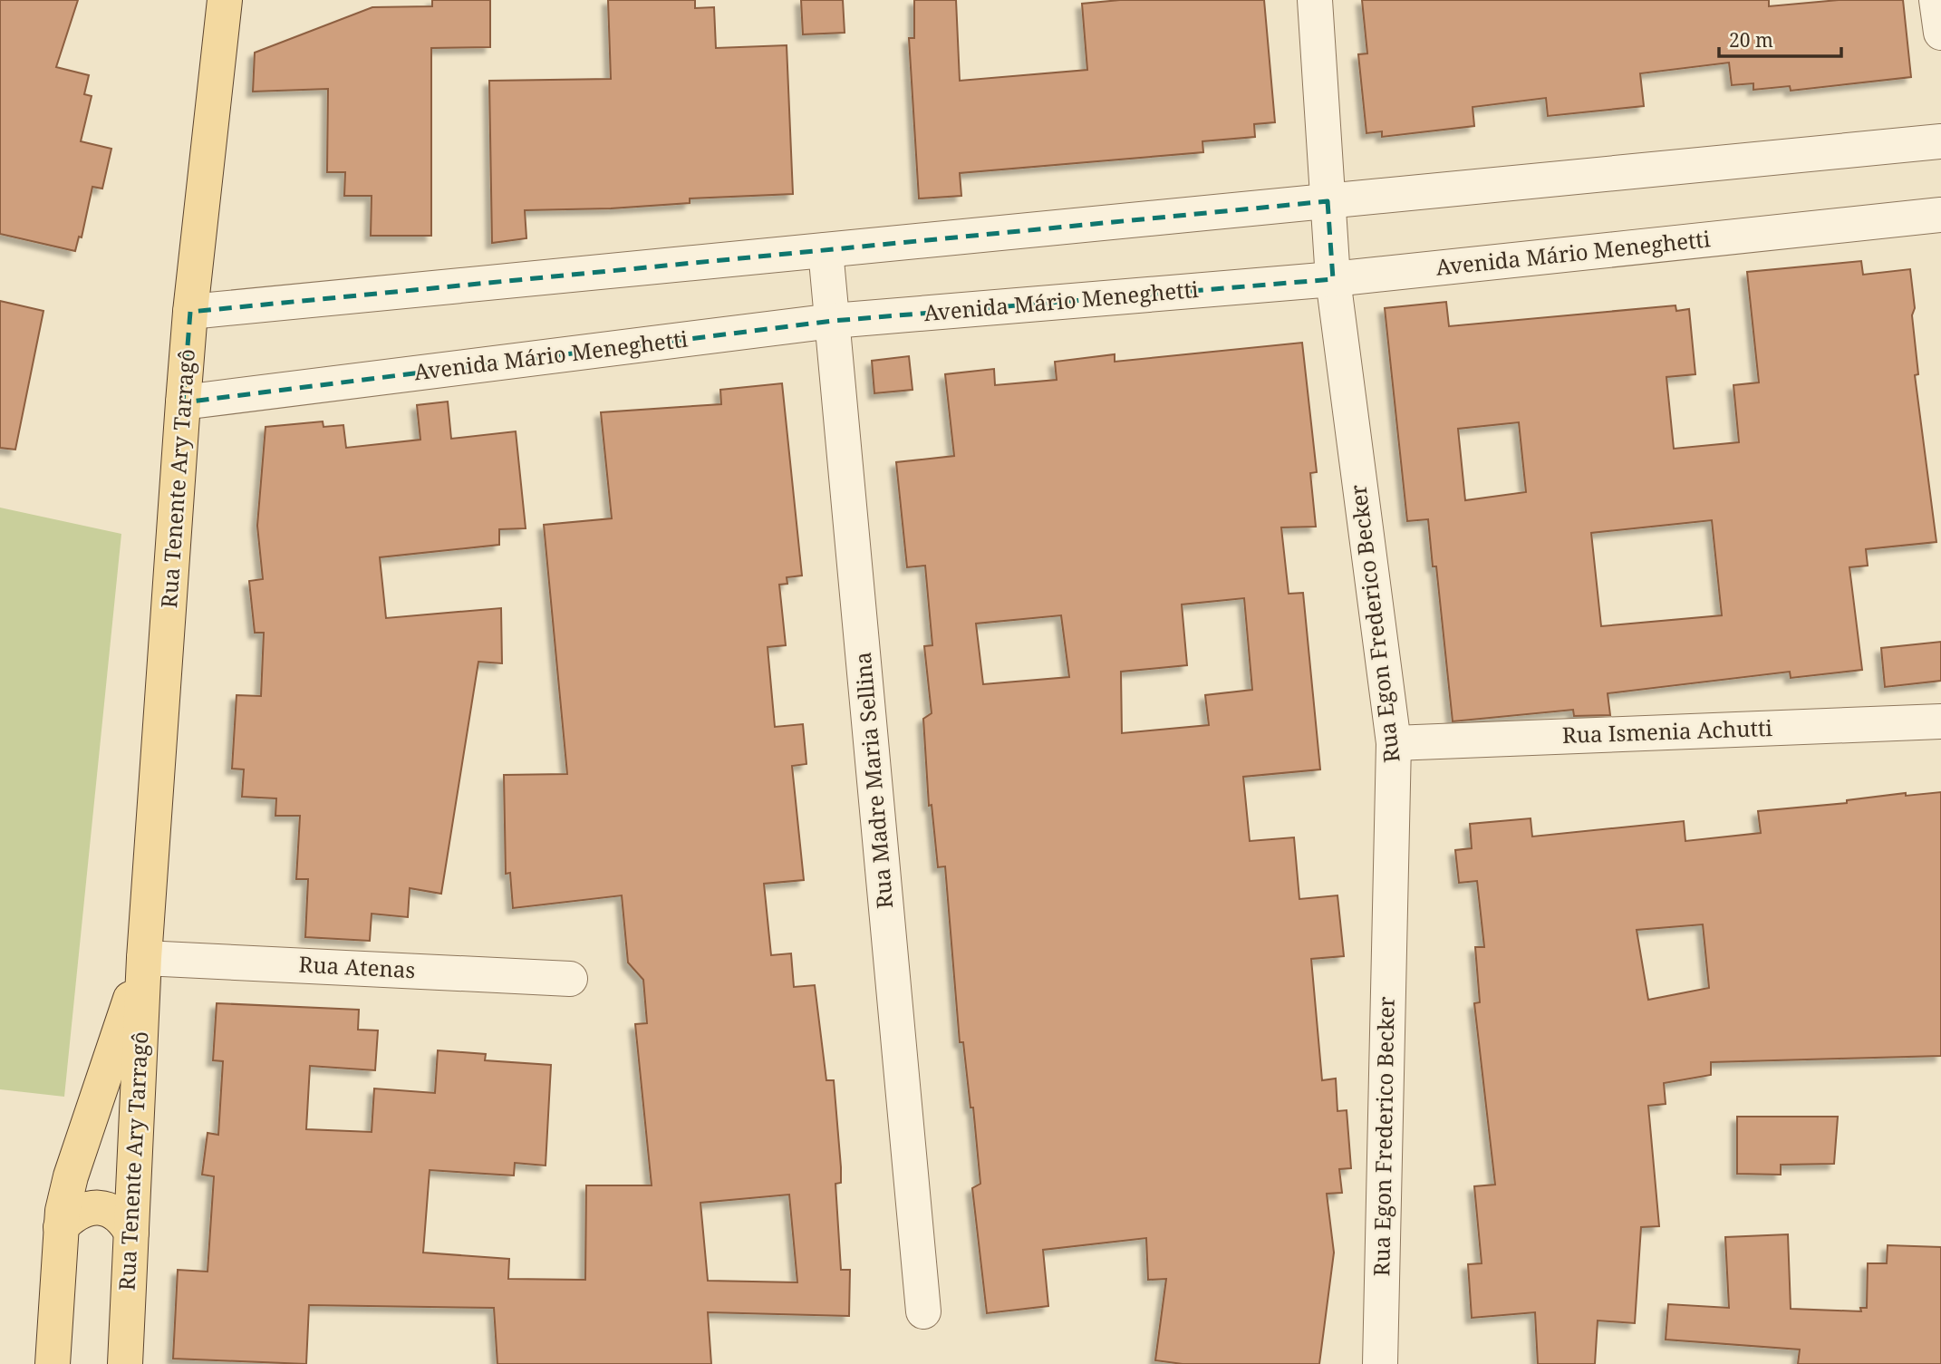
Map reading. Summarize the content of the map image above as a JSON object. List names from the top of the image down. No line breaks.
{"streets":{"main road":["Rua Tenente Ary Tarragô"],"street":["Avenida Mário Meneghetti","Rua Egon Frederico Becker","Rua Ismenia Achutti","Rua Madre Maria Sellina","Rua Atenas"]},"crossings":[["Avenida Mário Meneghetti","Rua Tenente Ary Tarragô"],["Avenida Mário Meneghetti","Rua Egon Frederico Becker"],["Avenida Mário Meneghetti","Rua Madre Maria Sellina"],["Rua Tenente Ary Tarragô","Rua Atenas"],["Rua Egon Frederico Becker","Rua Ismenia Achutti"]],"scale_bar":"20 m"}
